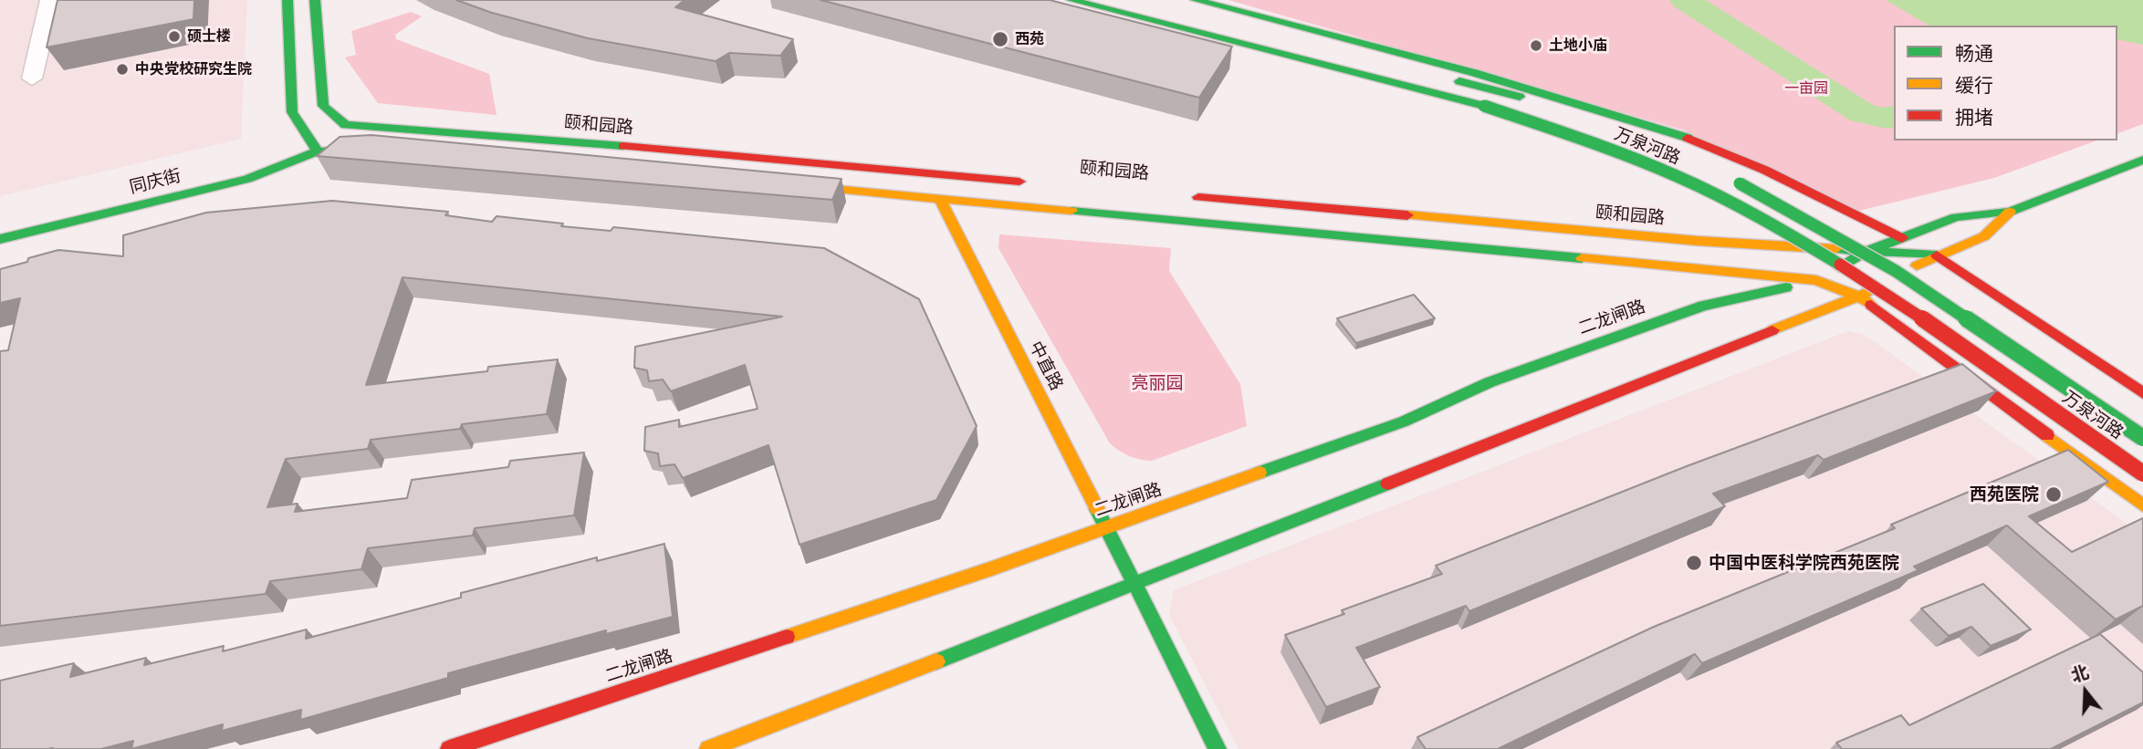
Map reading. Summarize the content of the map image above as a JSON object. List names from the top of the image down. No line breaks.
{"streets":{"main road":["颐和园路","万泉河路","同庆街","二龙闸路","中直路"]},"crossings":[["颐和园路","二龙闸路"],["二龙闸路","中直路"]],"parks":["一亩园","亮丽园"],"places":["硕士楼","西苑","土地小庙","中央党校研究生院","西苑医院","中国中医科学院西苑医院"],"legend":["畅通","缓行","拥堵"],"north":"top"}
